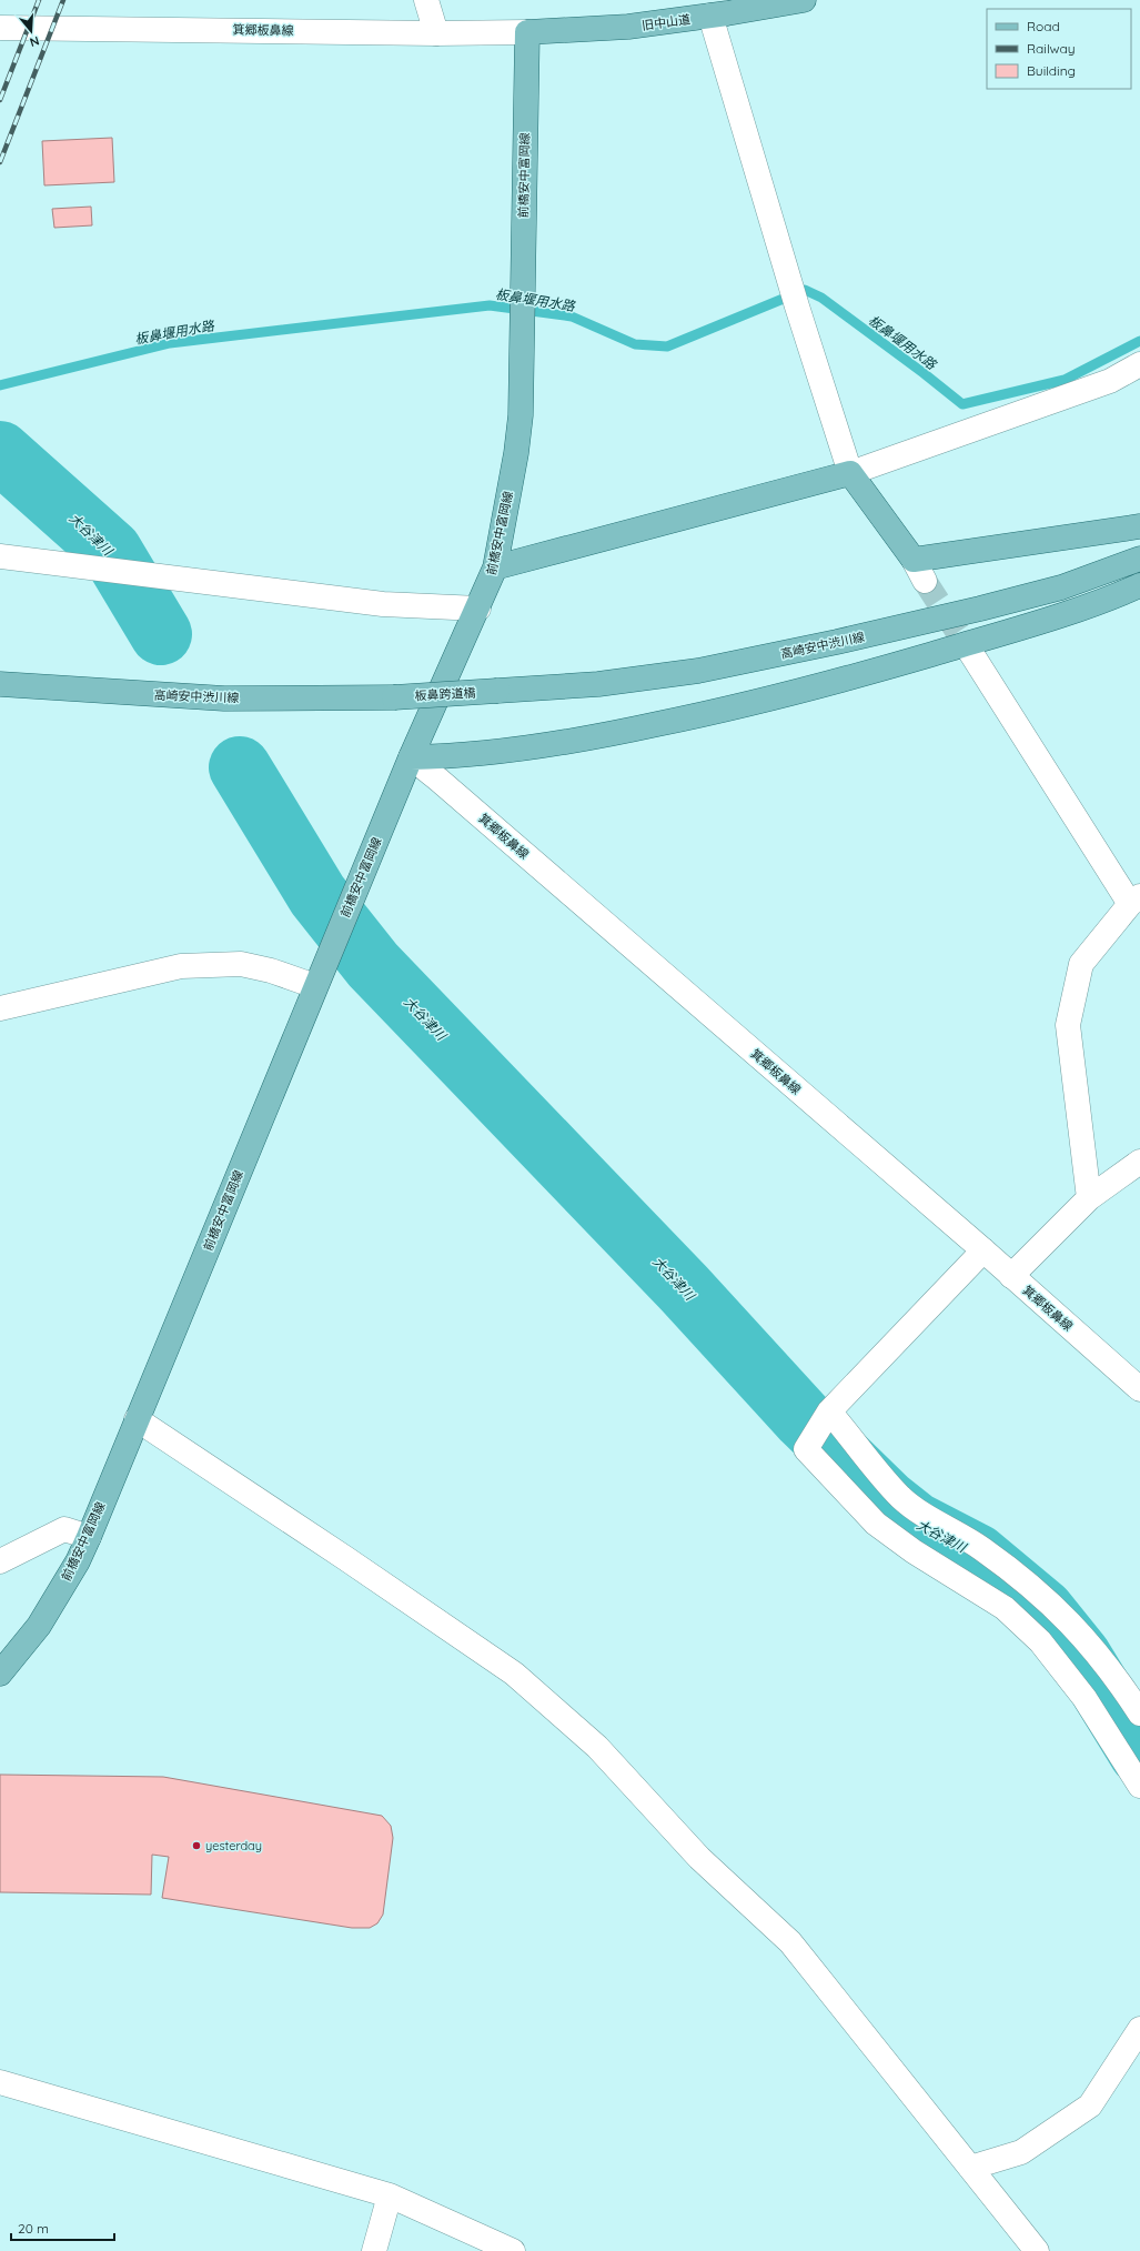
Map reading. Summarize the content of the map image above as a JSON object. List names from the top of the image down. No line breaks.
{"streets":{"main road":["旧中山道","前橋安中富岡線","高崎安中渋川線","板鼻跨道橋"],"street":["箕郷板鼻線"]},"crossings":[["旧中山道","箕郷板鼻線"],["旧中山道","前橋安中富岡線"],["箕郷板鼻線","前橋安中富岡線"],["高崎安中渋川線","板鼻跨道橋"]],"water":["板鼻堰用水路","大谷津川"],"places":["yesterday"],"legend":["Road","Railway","Building"],"scale_bar":"20 m","north":"bottom"}
